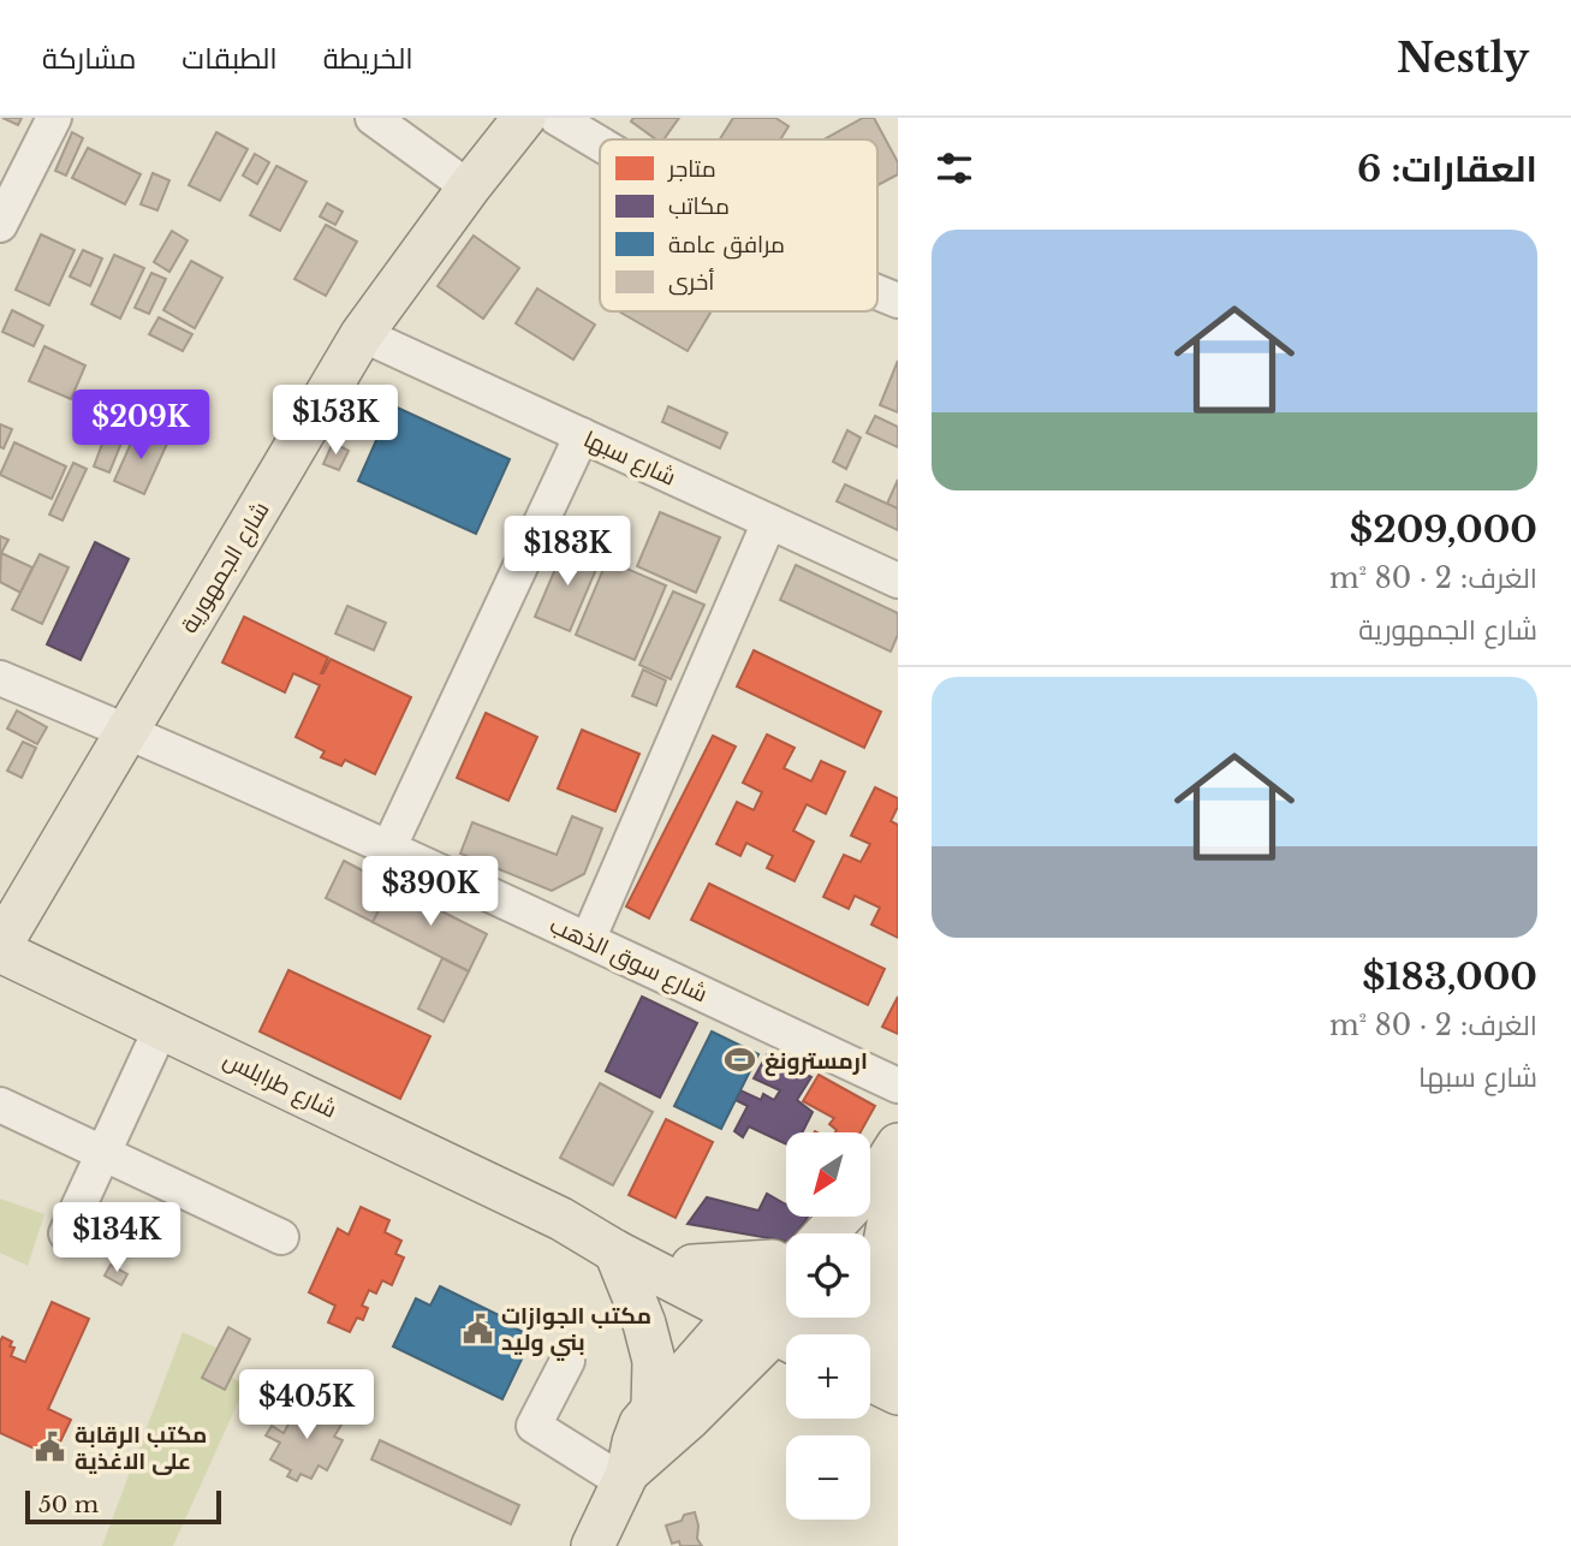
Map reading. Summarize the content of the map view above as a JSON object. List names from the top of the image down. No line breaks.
{"streets":{"main road":["شارع الجمهورية","شارع طرابلس"],"street":["شارع سبها","شارع سوق الذهب"]},"crossings":[["شارع سبها","شارع الجمهورية"],["شارع الجمهورية","شارع سوق الذهب"],["شارع الجمهورية","شارع طرابلس"]],"places":{"sports":["ارمسترونغ"],"public building":["مكتب الجوازات بني وليد","مكتب الرقابة على الاغذية"]},"legend":["متاجر","مكاتب","مرافق عامة","أخرى"],"scale_bar":"50 m","north":"bottom left","page":{"header":"Nestly","nav":["الخريطة","الطبقات","مشاركة"],"heading":"العقارات: 6","list":[{"name":"$209,000","note":"الغرف: 2 · 80 m² · شارع الجمهورية"},{"name":"$183,000","note":"الغرف: 2 · 80 m² · شارع سبها"}],"price":["$153K","$209K","$183K","$390K","$134K","$405K"],"map_buttons":["+","−"],"scale":"50 m"}}
